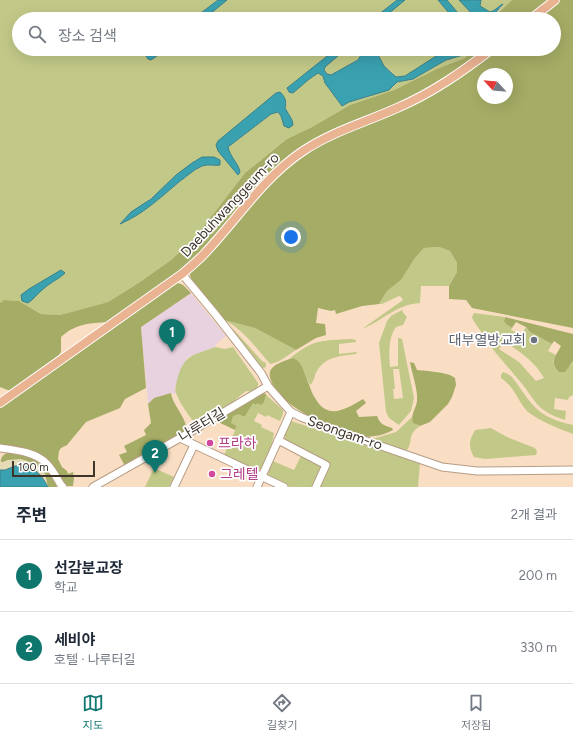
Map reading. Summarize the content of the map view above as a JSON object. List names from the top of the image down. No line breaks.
{"streets":{"main road":["Daebuhwanggeum-ro"],"street":["나루터길","Seongam-ro"]},"crossings":[["Daebuhwanggeum-ro","Seongam-ro"],["나루터길","Seongam-ro"]],"places":["대부열방교회","프라하","그레텔"],"scale_bar":"100 m","north":"top left","page":{"search":"장소 검색","pins":["1","2"],"scale":"100 m","heading":["주변","2개 결과"],"list":[{"mark":"1","name":"선감분교장","note":"학교","value":"200 m"},{"mark":"2","name":"세비야","note":"호텔 · 나루터길","value":"330 m"}],"nav":["지도","길찾기","저장됨"]}}
